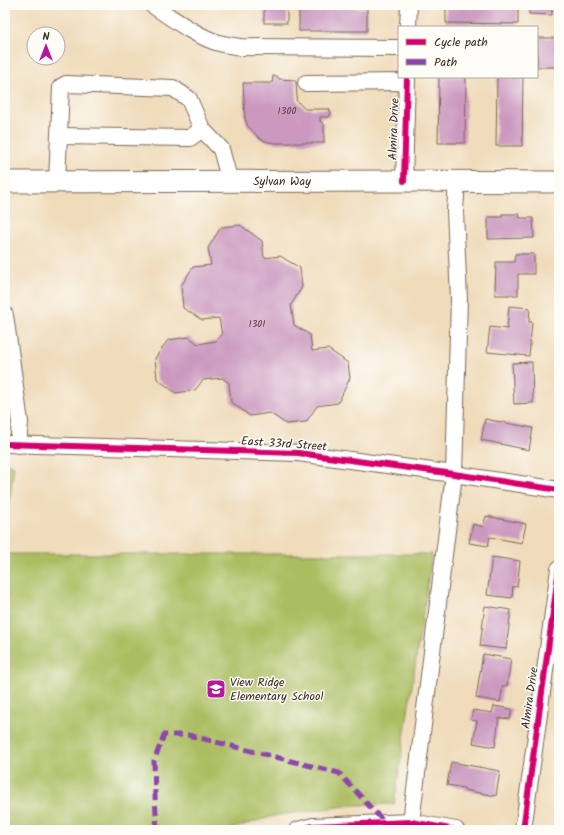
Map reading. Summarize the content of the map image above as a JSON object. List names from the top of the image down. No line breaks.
{"streets":{"main road":["Sylvan Way"],"street":["Almira Drive","East 33rd Street"]},"crossings":[["Almira Drive","Sylvan Way"]],"places":{"school or university":["View Ridge Elementary School"]},"house_numbers":["1300","1301"],"legend":["Cycle path","Path"],"north":"top"}
